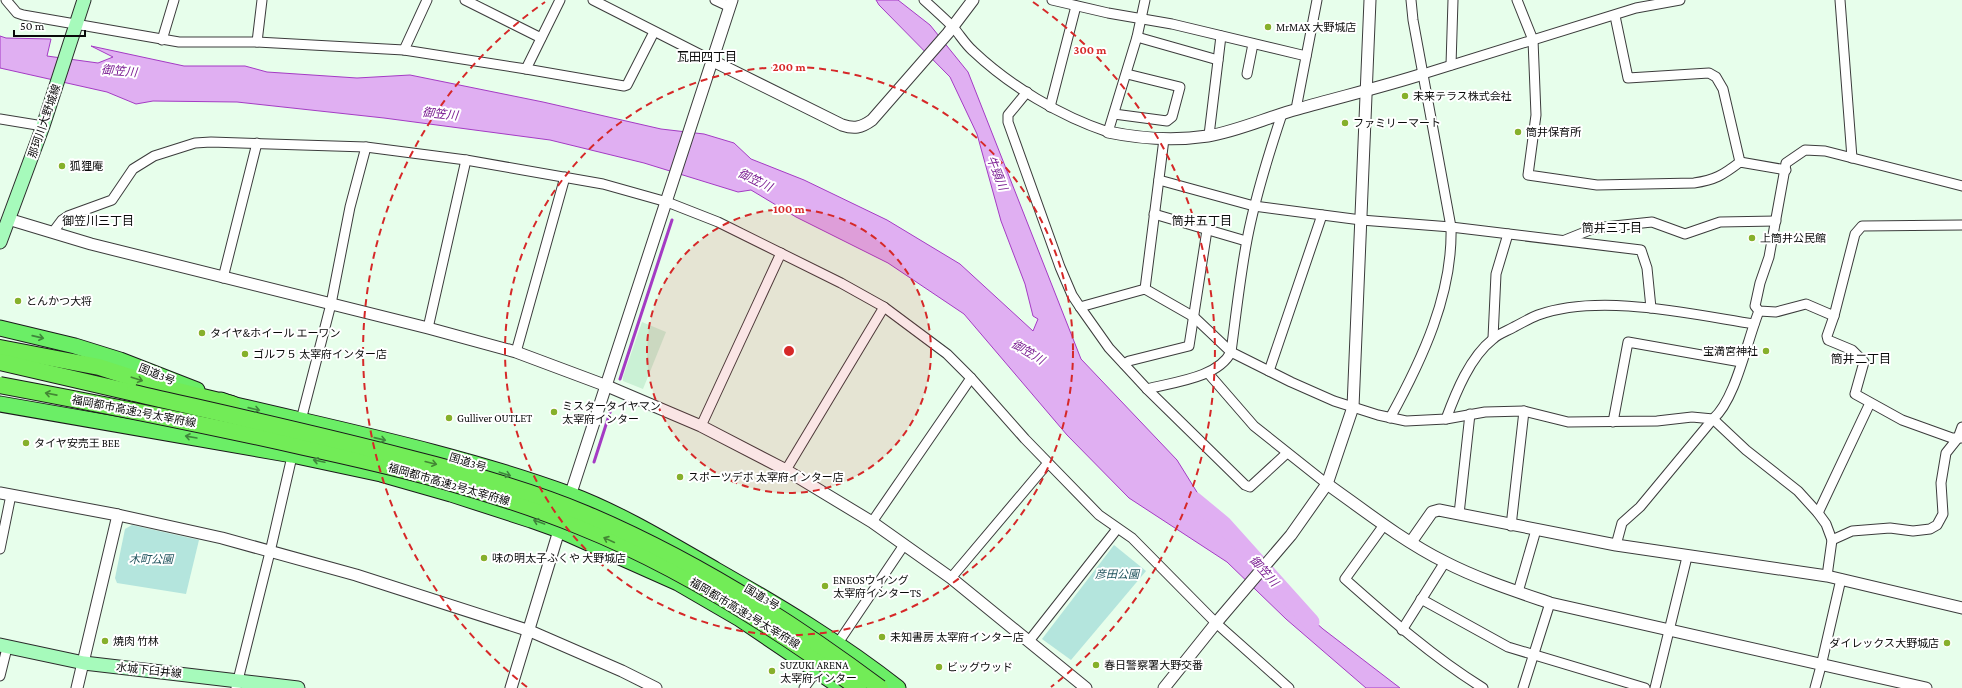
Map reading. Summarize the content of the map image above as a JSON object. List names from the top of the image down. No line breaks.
{"streets":{"highway":["国道3号","福岡都市高速2号太宰府線"],"main road":["那珂川大野城線","水城下臼井線"]},"districts":["瓦田四丁目","御笠川三丁目","筒井五丁目","筒井三丁目","筒井二丁目"],"water":["御笠川","牛頸川"],"parks":["木町公園","彦田公園"],"places":["MrMAX 大野城店","未来テラス株式会社","ファミリーマート","筒井保育所","狐狸庵","上筒井公民館","とんかつ大将","タイヤ&ホイール エーワン","宝満宮神社","ゴルフ５ 太宰府インター店","ミスタータイヤマン 太宰府インター","Gulliver OUTLET","タイヤ安売王 BEE","スポーツデポ 太宰府インター店","味の明太子ふくや 大野城店","ENEOSウイング 太宰府インターTS","未知書房 太宰府インター店","焼肉 竹林","ダイレックス大野城店","春日警察署大野交番","ビッグウッド","SUZUKI ARENA 太宰府インター"],"scale_bar":"50 m","rings":["300 m","200 m","100 m"]}
